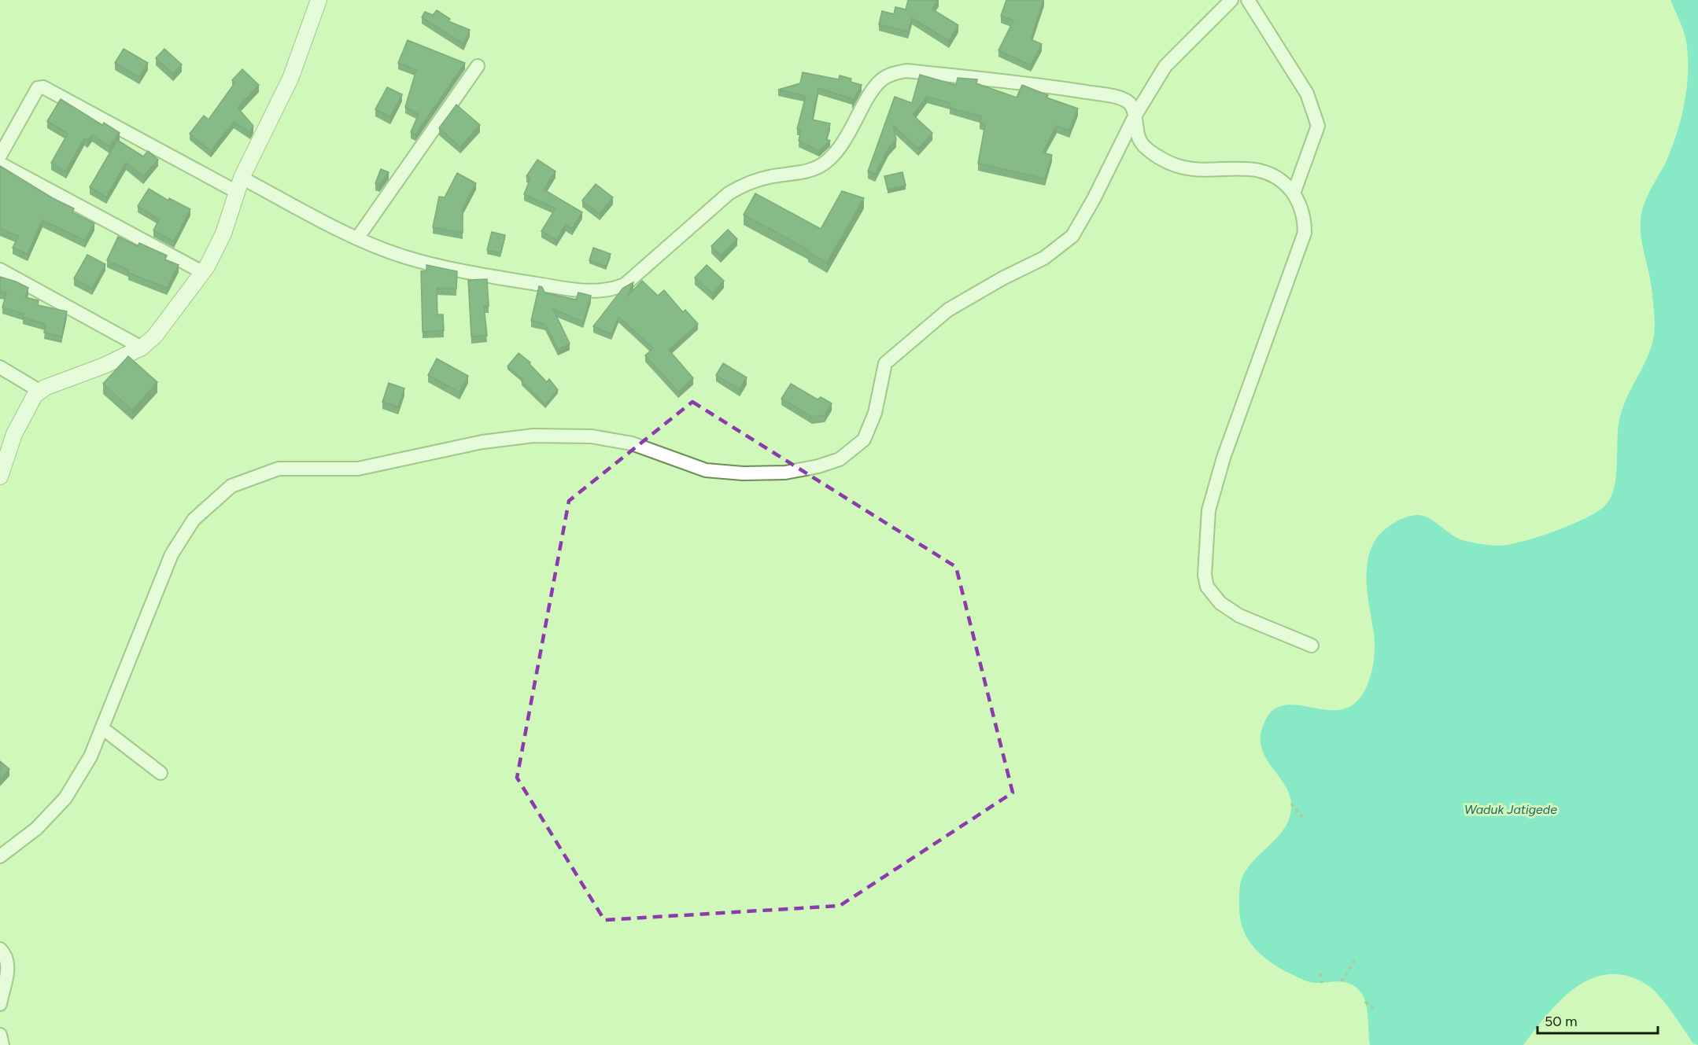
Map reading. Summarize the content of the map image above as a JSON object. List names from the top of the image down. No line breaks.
{"water":["Waduk Jatigede"],"scale_bar":"50 m"}
